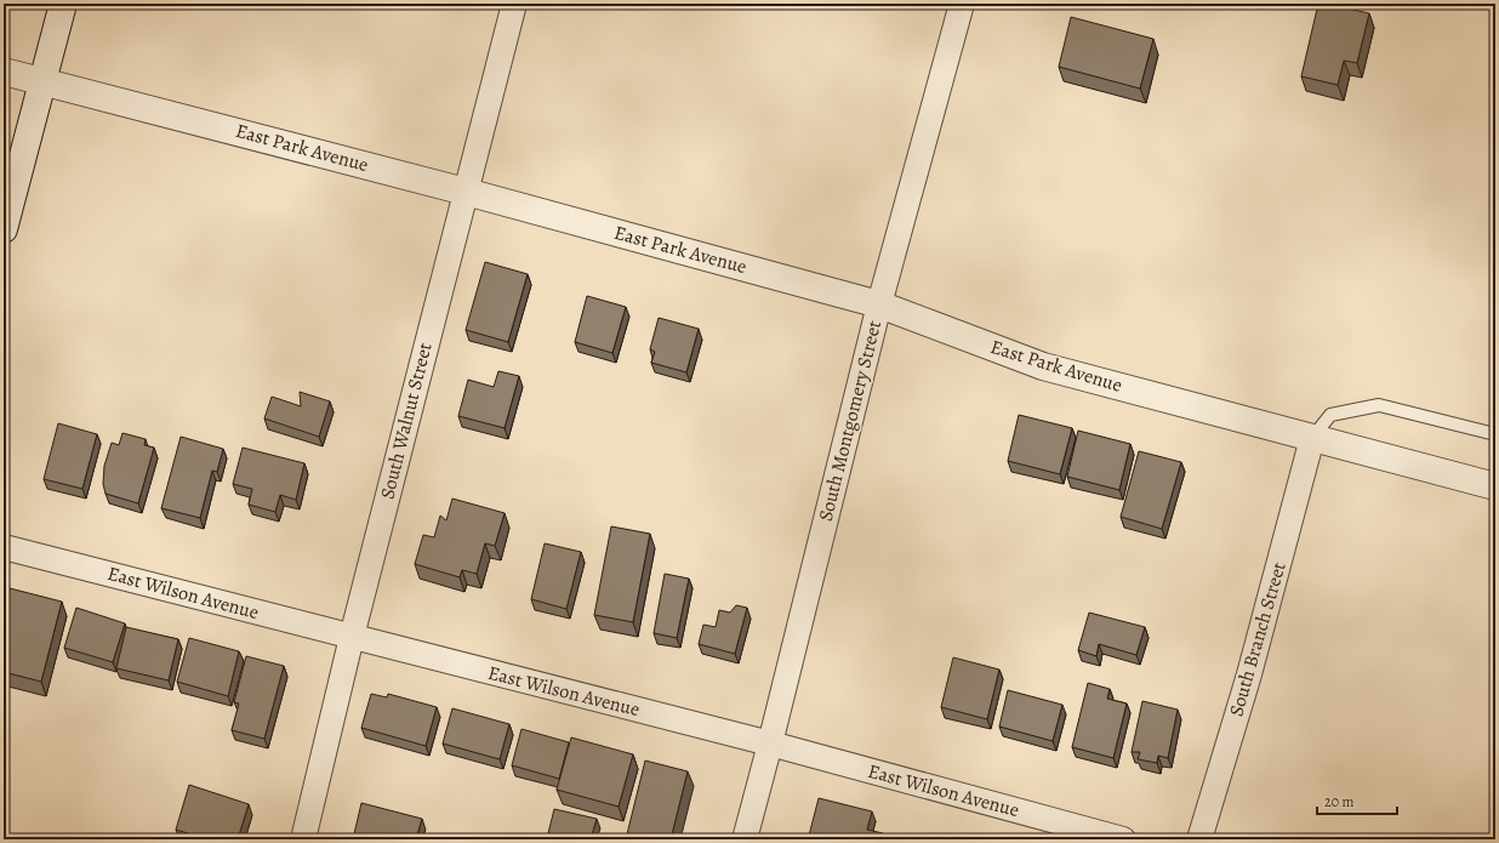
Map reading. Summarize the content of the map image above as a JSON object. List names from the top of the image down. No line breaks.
{"streets":{"street":["East Park Avenue","South Walnut Street","South Montgomery Street","East Wilson Avenue","South Branch Street"]},"crossings":[["East Park Avenue","South Walnut Street"],["East Park Avenue","South Montgomery Street"],["East Park Avenue","South Branch Street"],["South Walnut Street","East Wilson Avenue"],["South Montgomery Street","East Wilson Avenue"]],"scale_bar":"20 m"}
